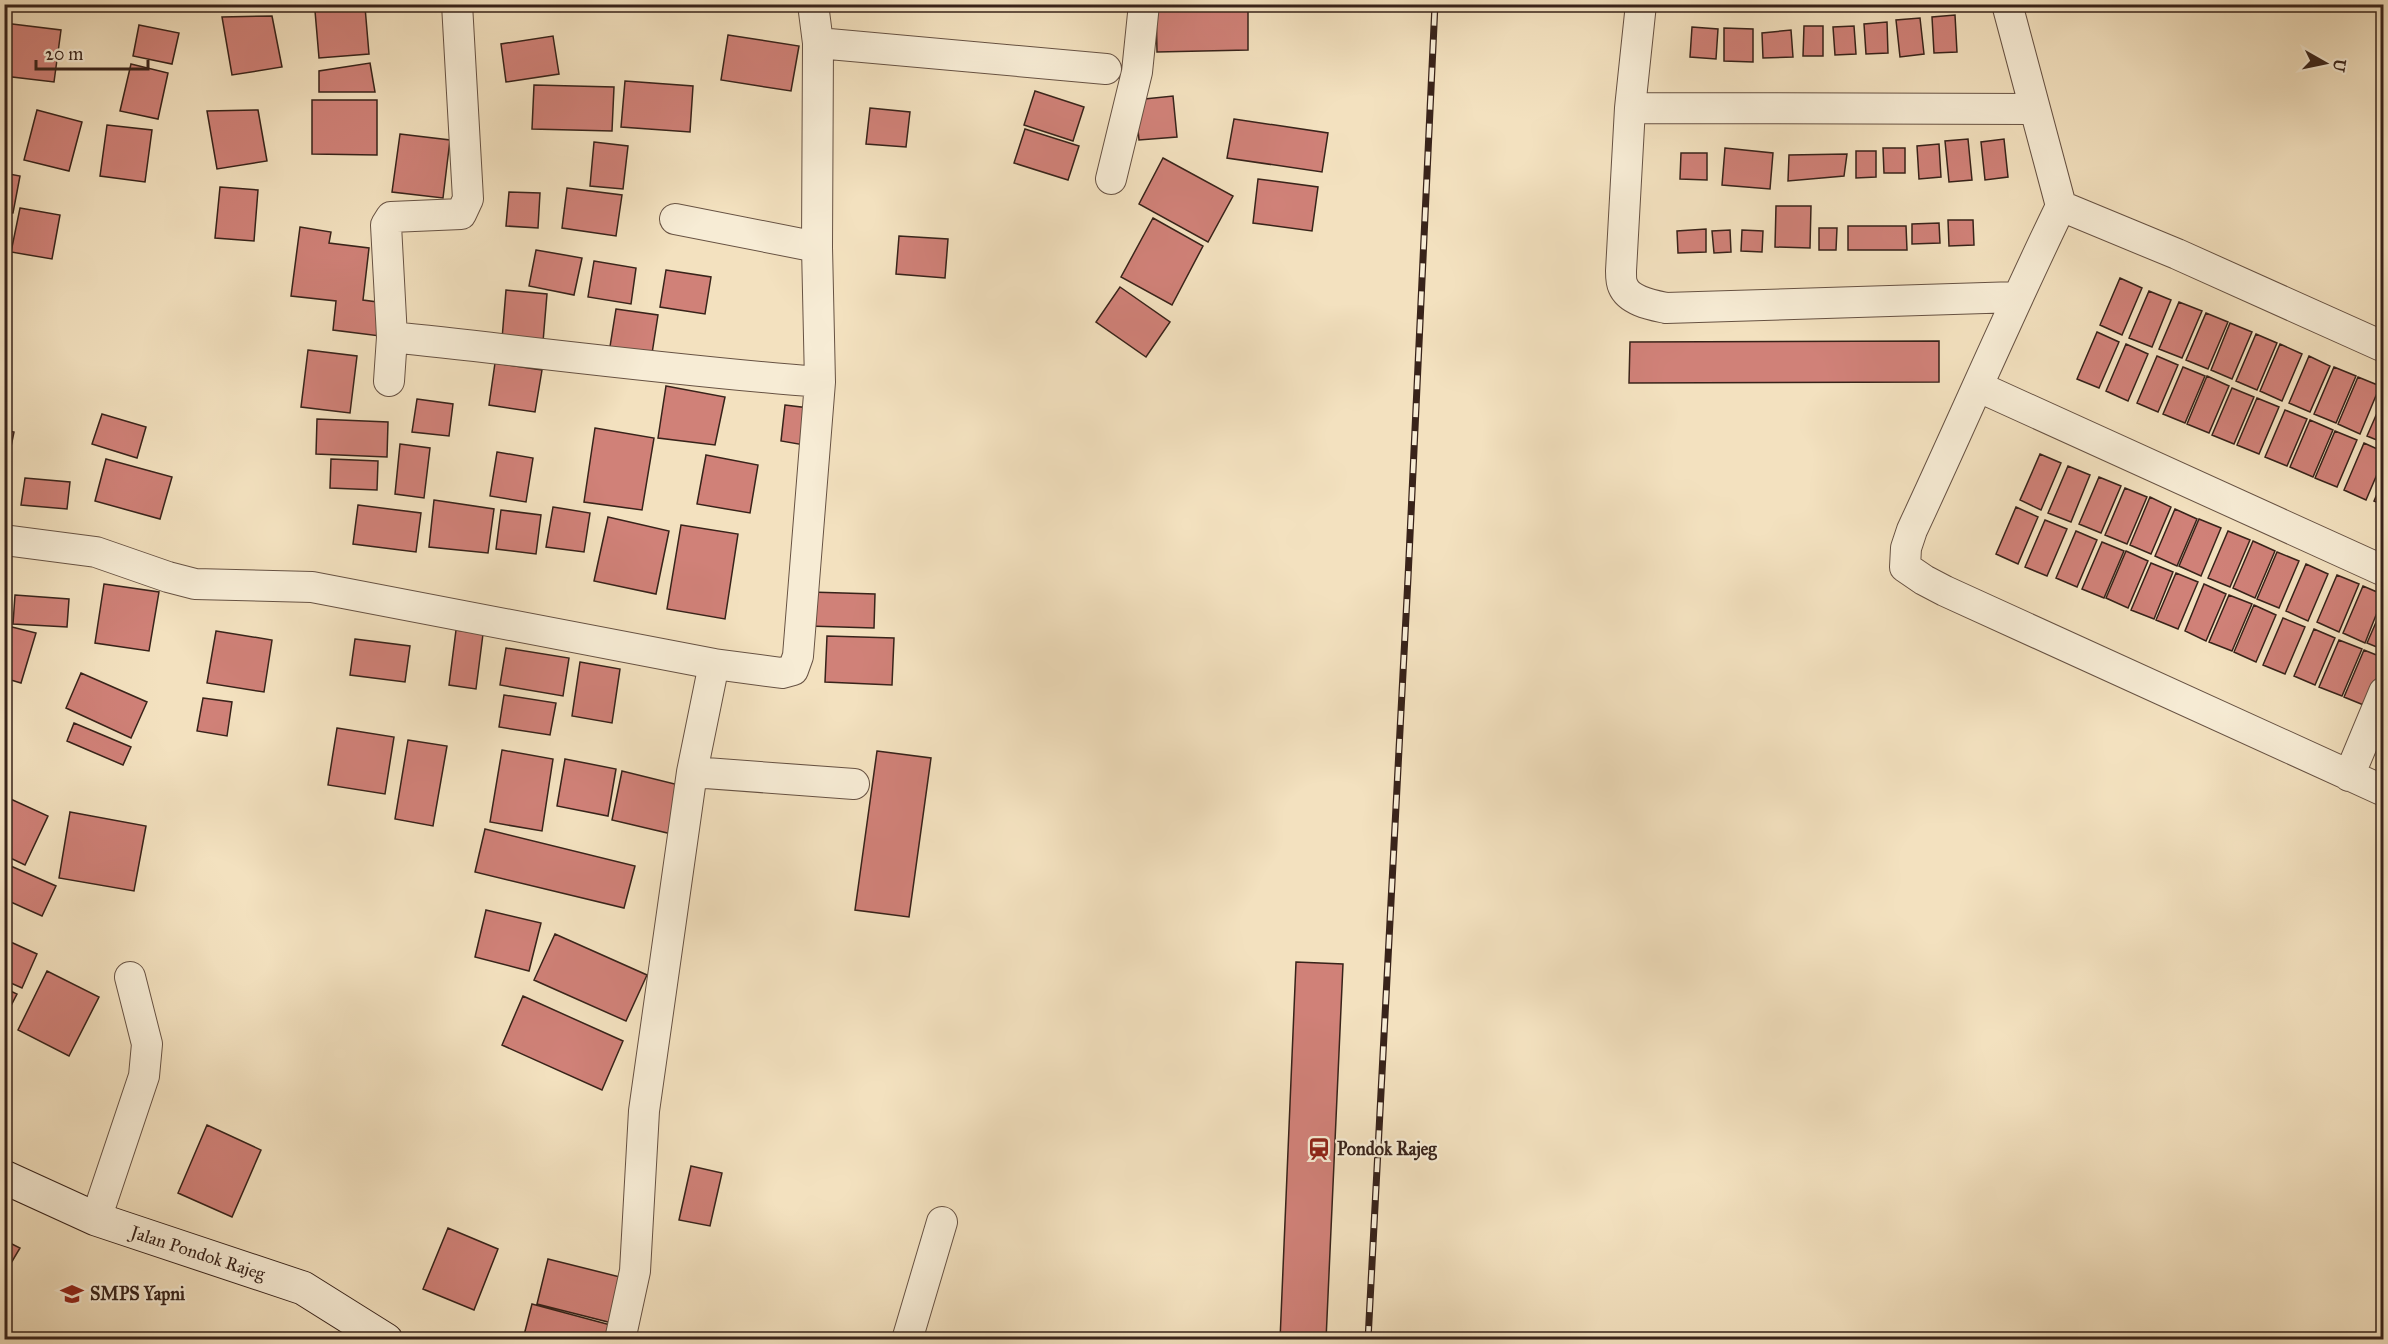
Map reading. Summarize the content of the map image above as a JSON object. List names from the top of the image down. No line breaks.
{"streets":{"main road":["Jalan Pondok Rajeg"]},"places":{"station":["Pondok Rajeg"],"school or university":["SMPS Yapni"]},"scale_bar":"20 m","north":"right"}
